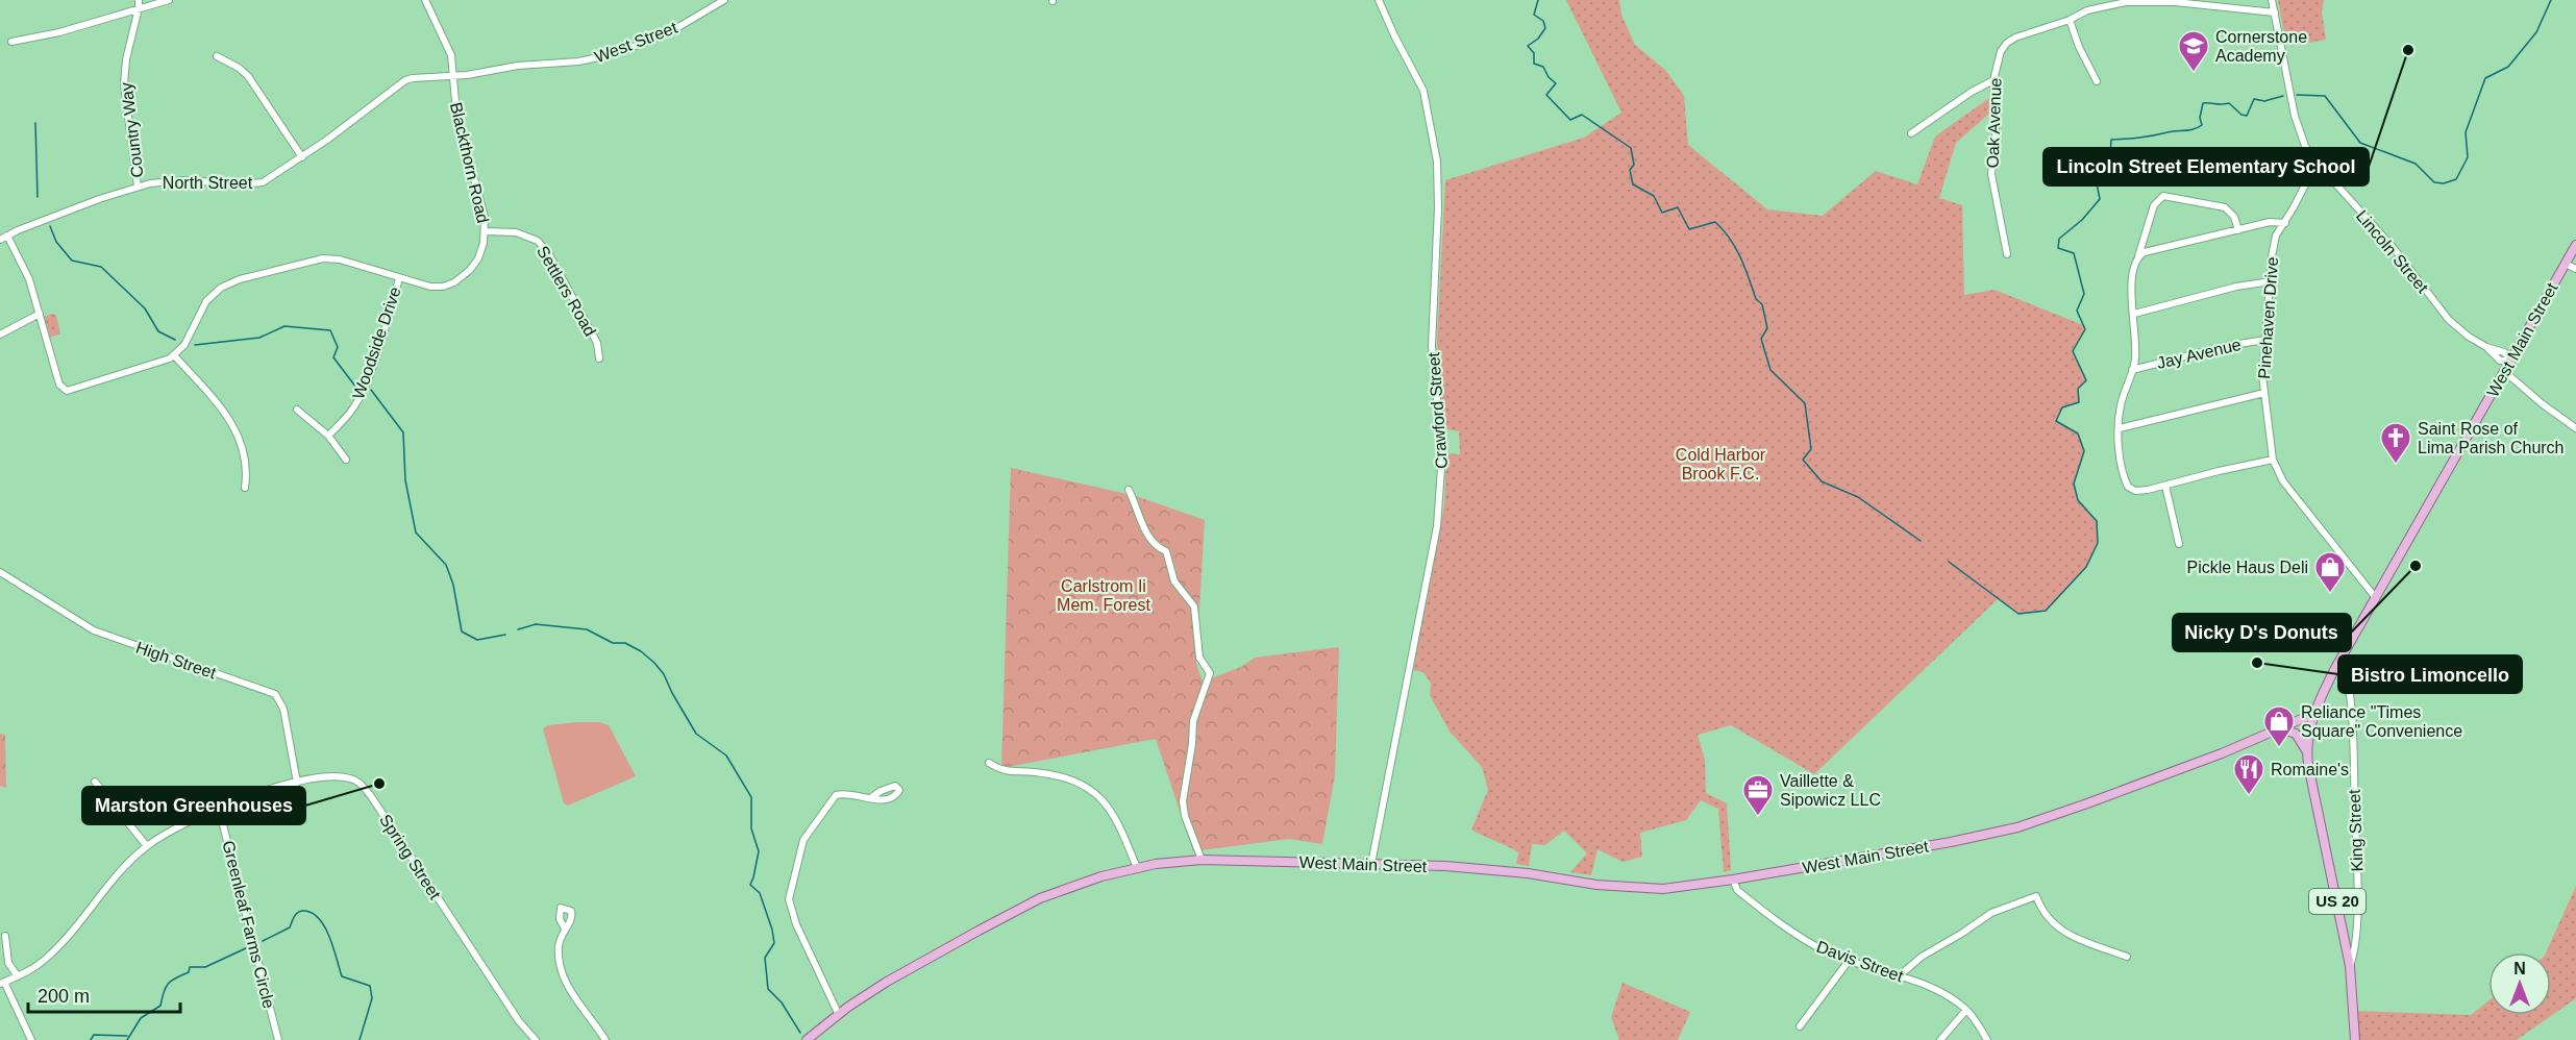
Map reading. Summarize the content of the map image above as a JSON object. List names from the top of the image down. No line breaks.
{"streets":{"main road":["West Main Street","US 20"],"street":["West Street","Oak Avenue","Country Way","Blackthorn Road","North Street","Lincoln Street","Settlers Road","Pinehaven Drive","Woodside Drive","Jay Avenue","Crawford Street","High Street","King Street","Spring Street","Greenleaf Farms Circle","Davis Street"]},"crossings":[["West Street","North Street"],["Oak Avenue","Lincoln Street"],["Country Way","North Street"],["Blackthorn Road","North Street"],["Blackthorn Road","Settlers Road"],["Blackthorn Road","Woodside Drive"],["Lincoln Street","Pinehaven Drive"],["Lincoln Street","West Main Street"],["Pinehaven Drive","West Main Street"],["Pinehaven Drive","Jay Avenue"],["West Main Street","Crawford Street"],["West Main Street","King Street"],["West Main Street","US 20"],["West Main Street","Davis Street"],["High Street","Spring Street"],["King Street","US 20"],["Spring Street","Greenleaf Farms Circle"]],"parks":["Cold Harbor Brook F.C.","Carlstrom Ii Mem. Forest"],"places":{"other":["Lincoln Street Elementary School","Nicky D's Donuts","Bistro Limoncello","Marston Greenhouses"],"school or university":["Cornerstone Academy"],"church":["Saint Rose of Lima Parish Church"],"shop":["Pickle Haus Deli","Reliance \"Times Square\" Convenience"],"restaurant":["Romaine's"],"office":["Vaillette & Sipowicz LLC"]},"scale_bar":"200 m","north":"top"}
